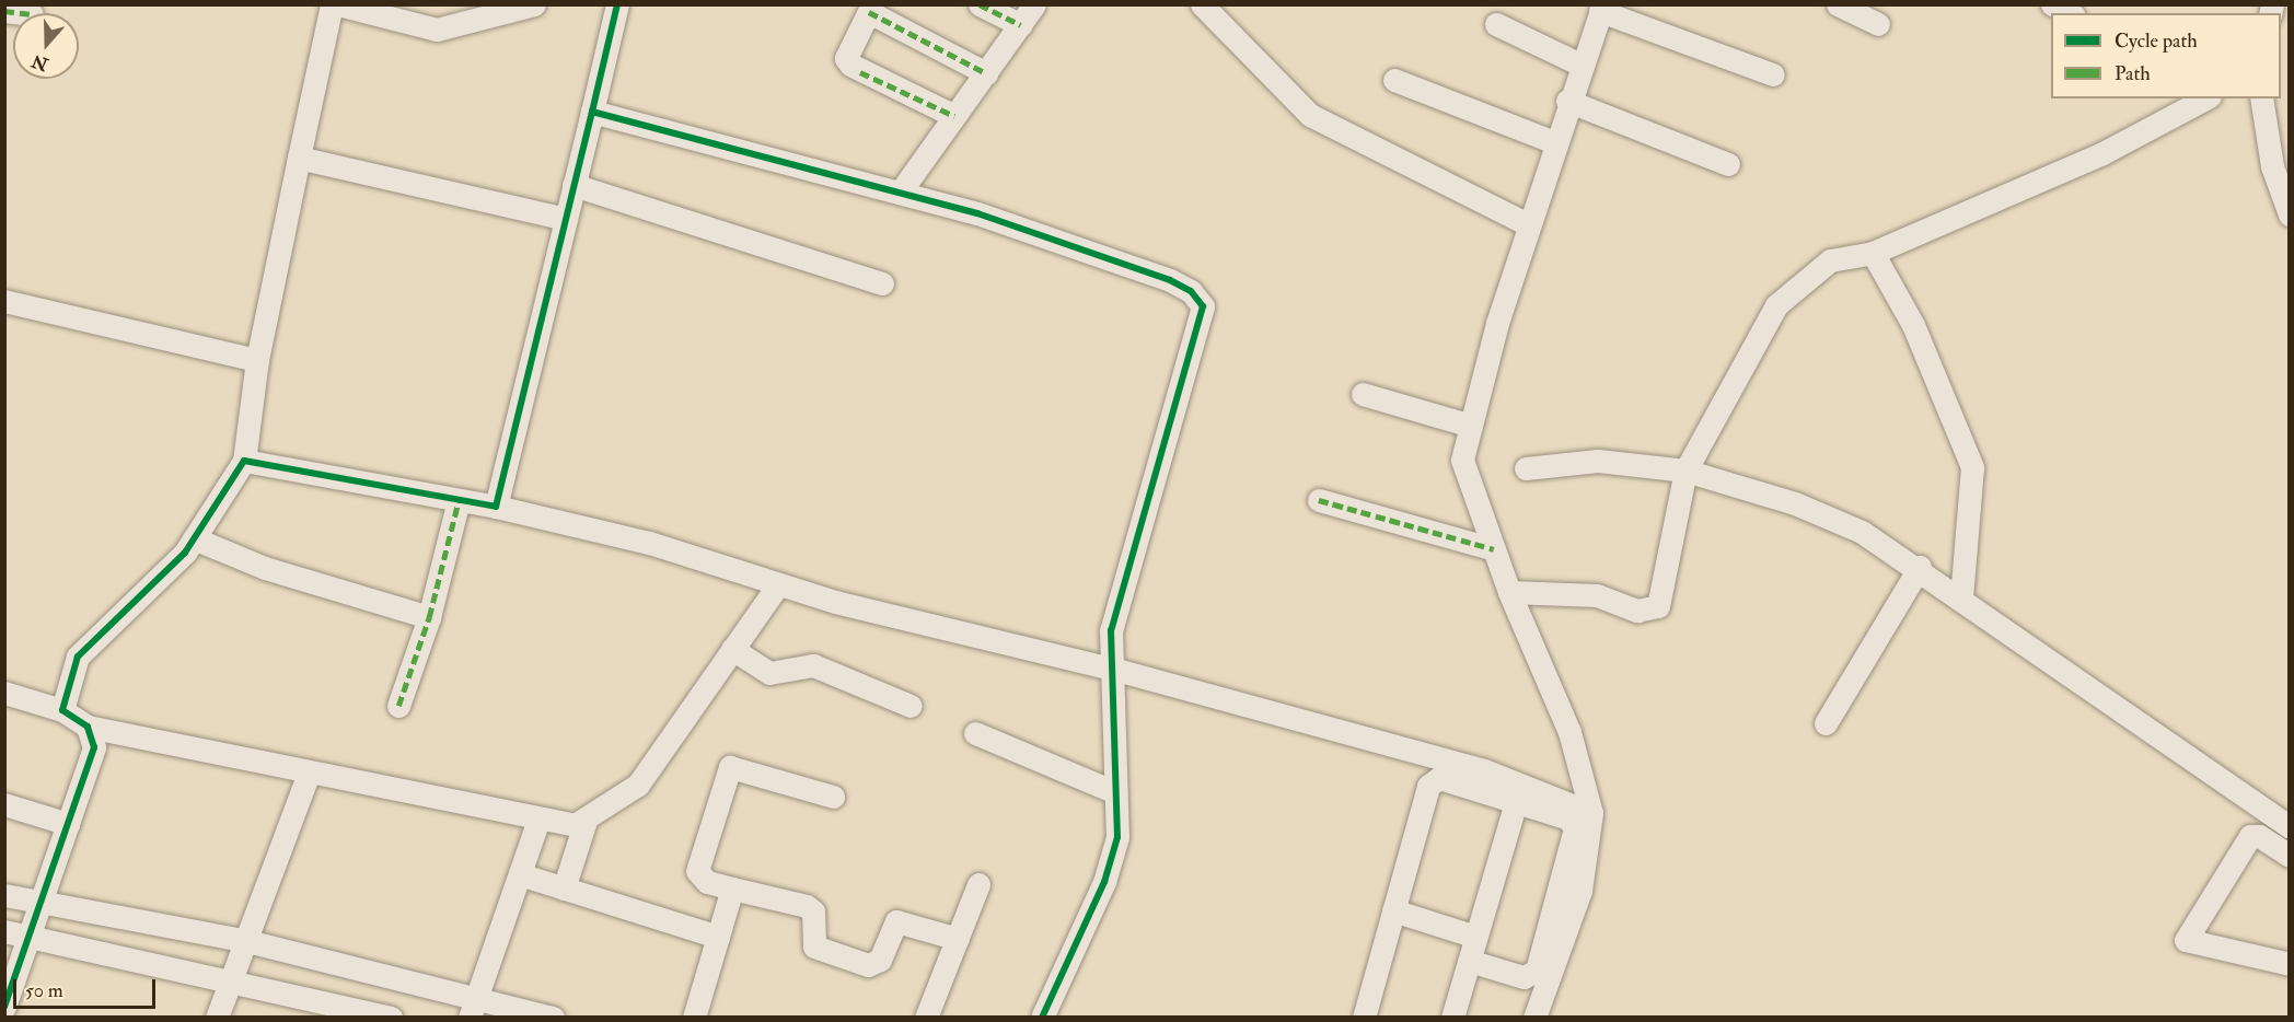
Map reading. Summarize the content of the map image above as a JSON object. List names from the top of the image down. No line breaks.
{"legend":["Cycle path","Path"],"scale_bar":"50 m","north":"bottom"}
